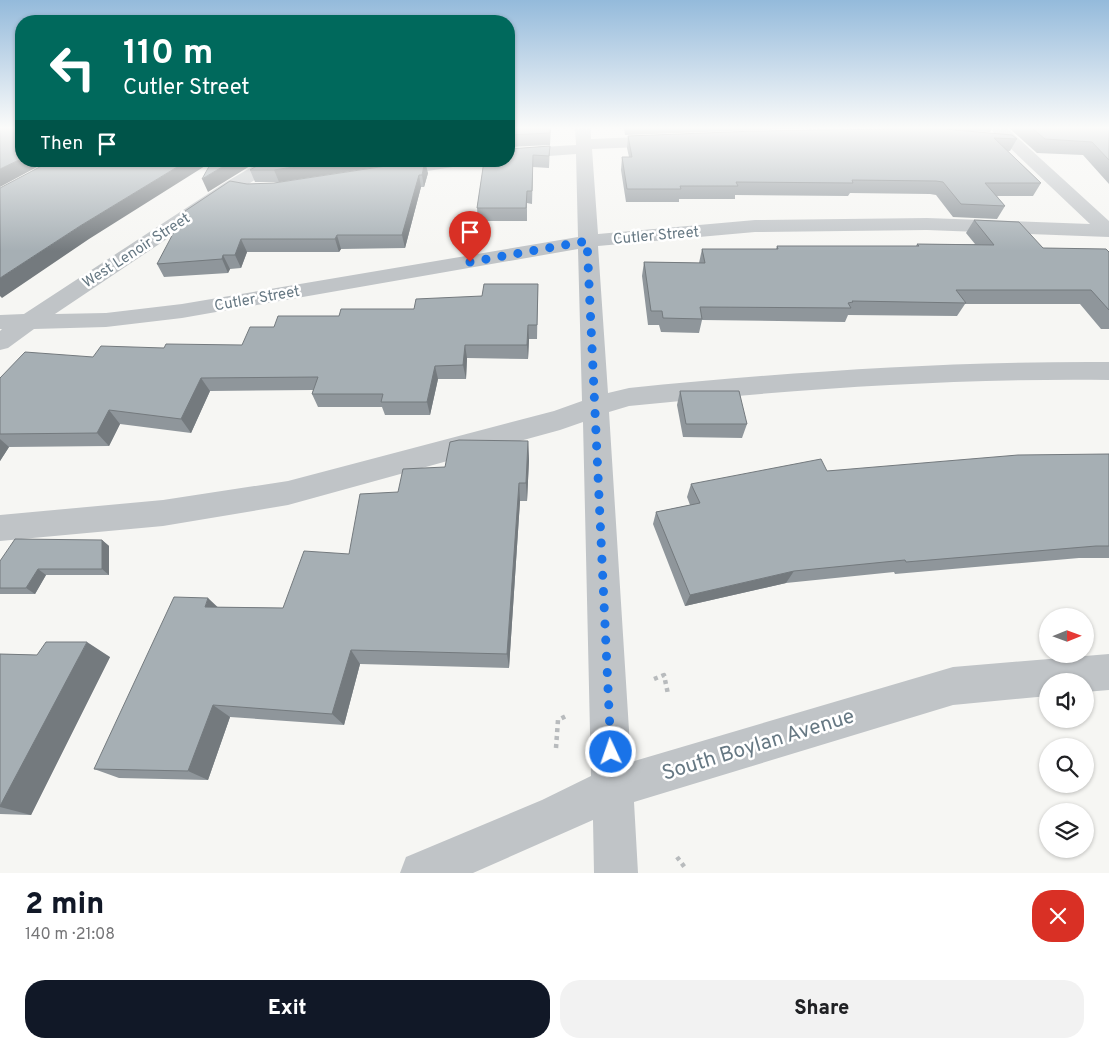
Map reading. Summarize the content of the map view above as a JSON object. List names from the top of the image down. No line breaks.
{"streets":{"street":["Cutler Street","West Lenoir Street","South Boylan Avenue"]},"crossings":[["Cutler Street","West Lenoir Street"]],"north":"right","page":{"turn":["110 m","Cutler Street"],"then":"Then","heading":["2 min","140 m · 21:08"],"buttons":["Exit","Share"]}}
